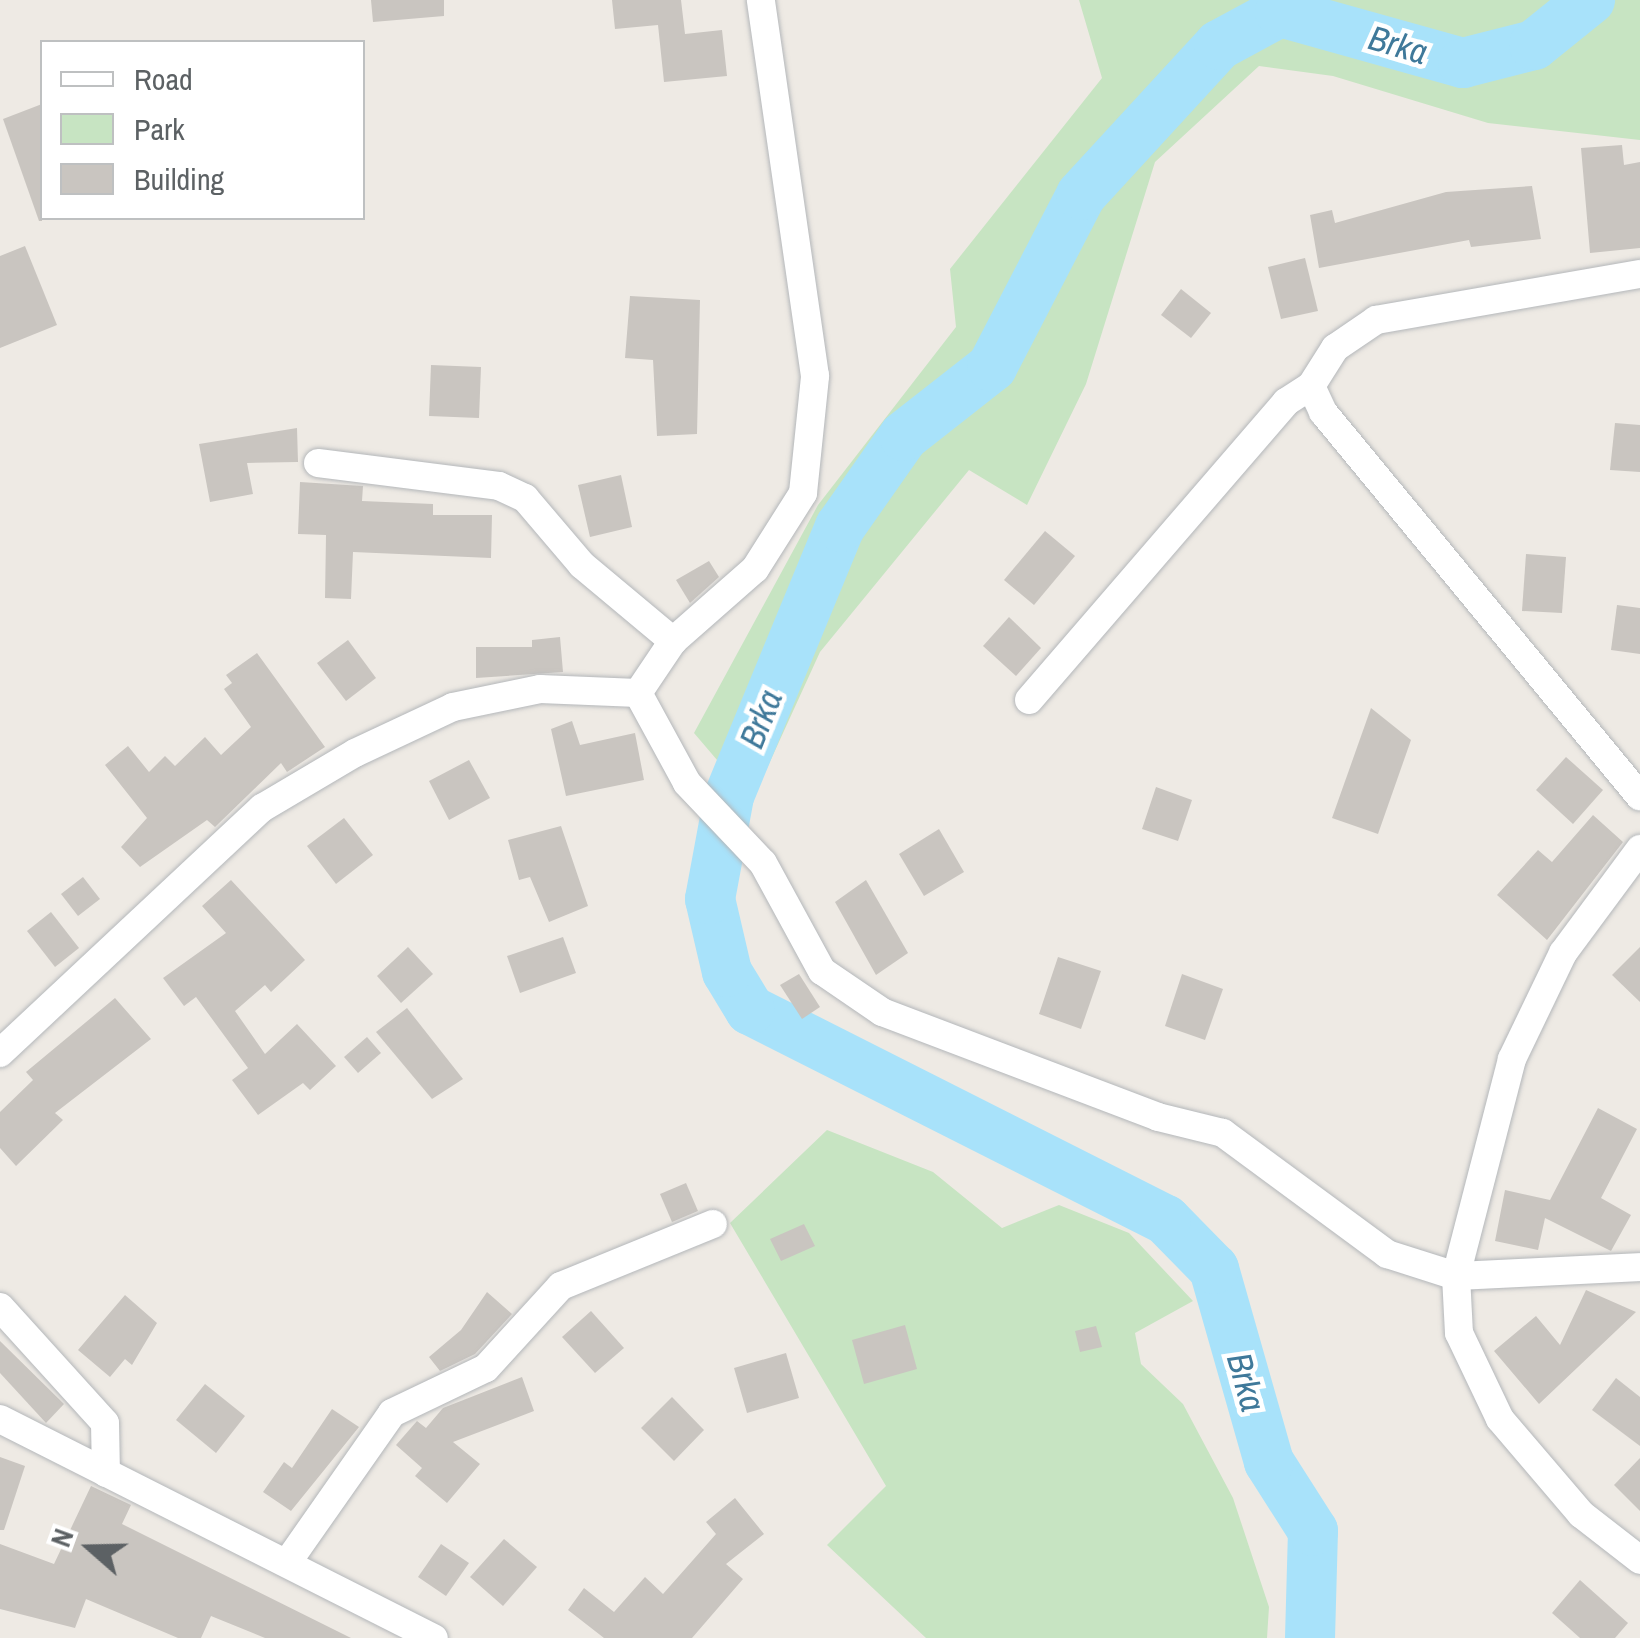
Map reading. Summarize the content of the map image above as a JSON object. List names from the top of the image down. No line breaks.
{"water":["Brka"],"legend":["Road","Park","Building"],"north":"left"}
